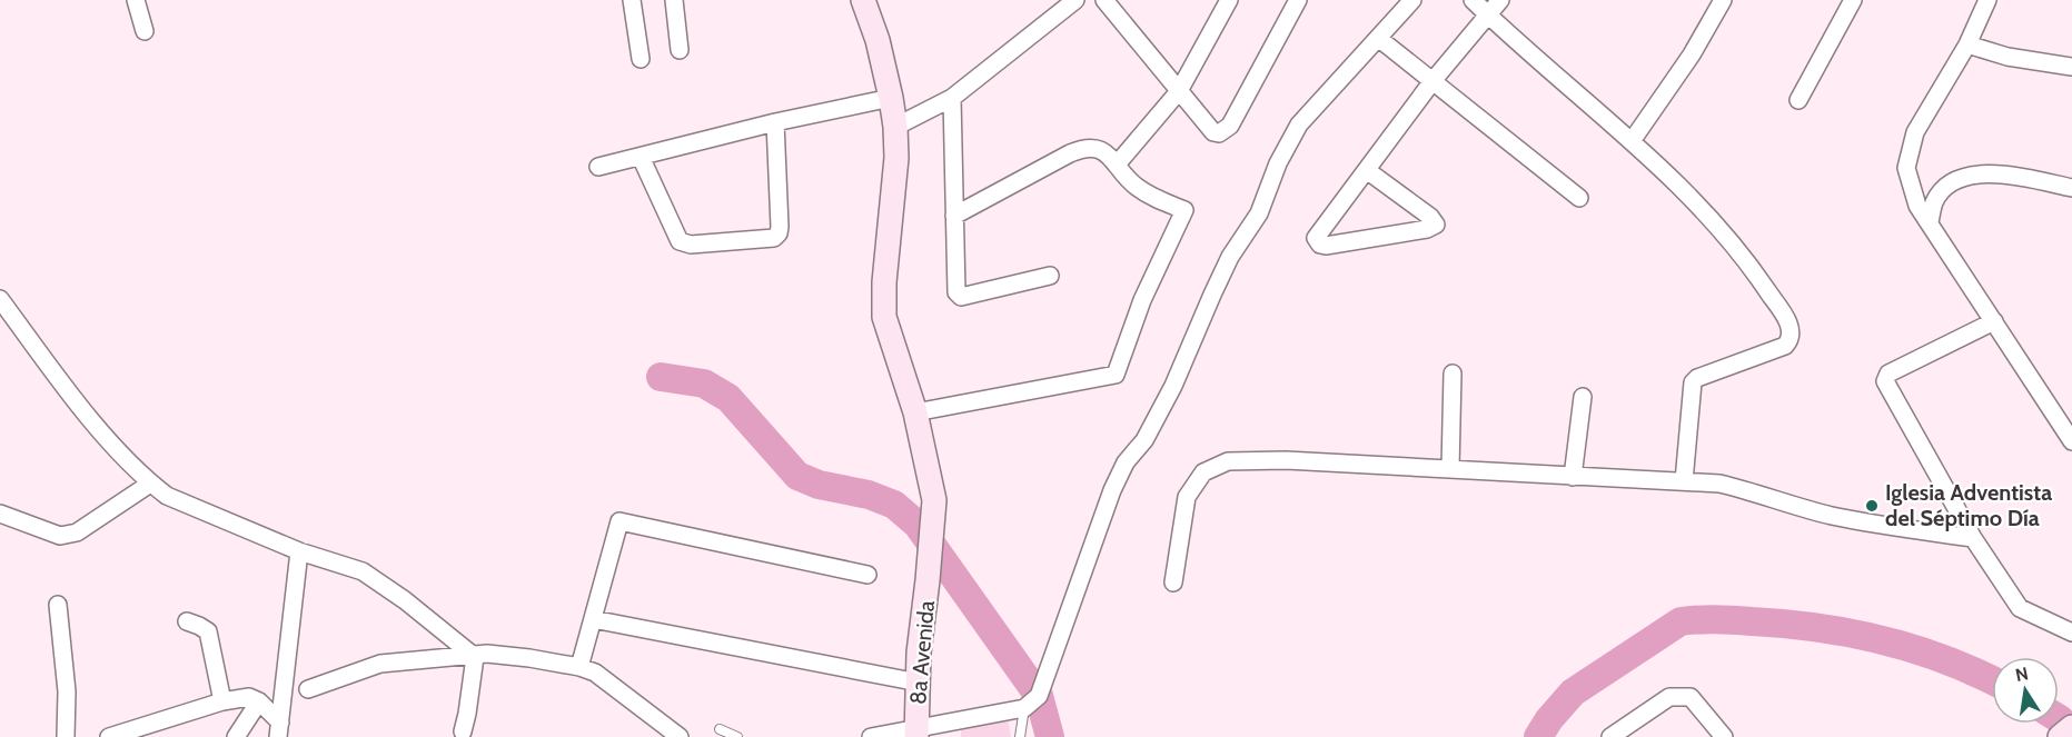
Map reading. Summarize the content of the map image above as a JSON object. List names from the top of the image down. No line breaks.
{"streets":{"street":["8a Avenida"]},"places":["Iglesia Adventista del Séptimo Día"],"north":"top"}
